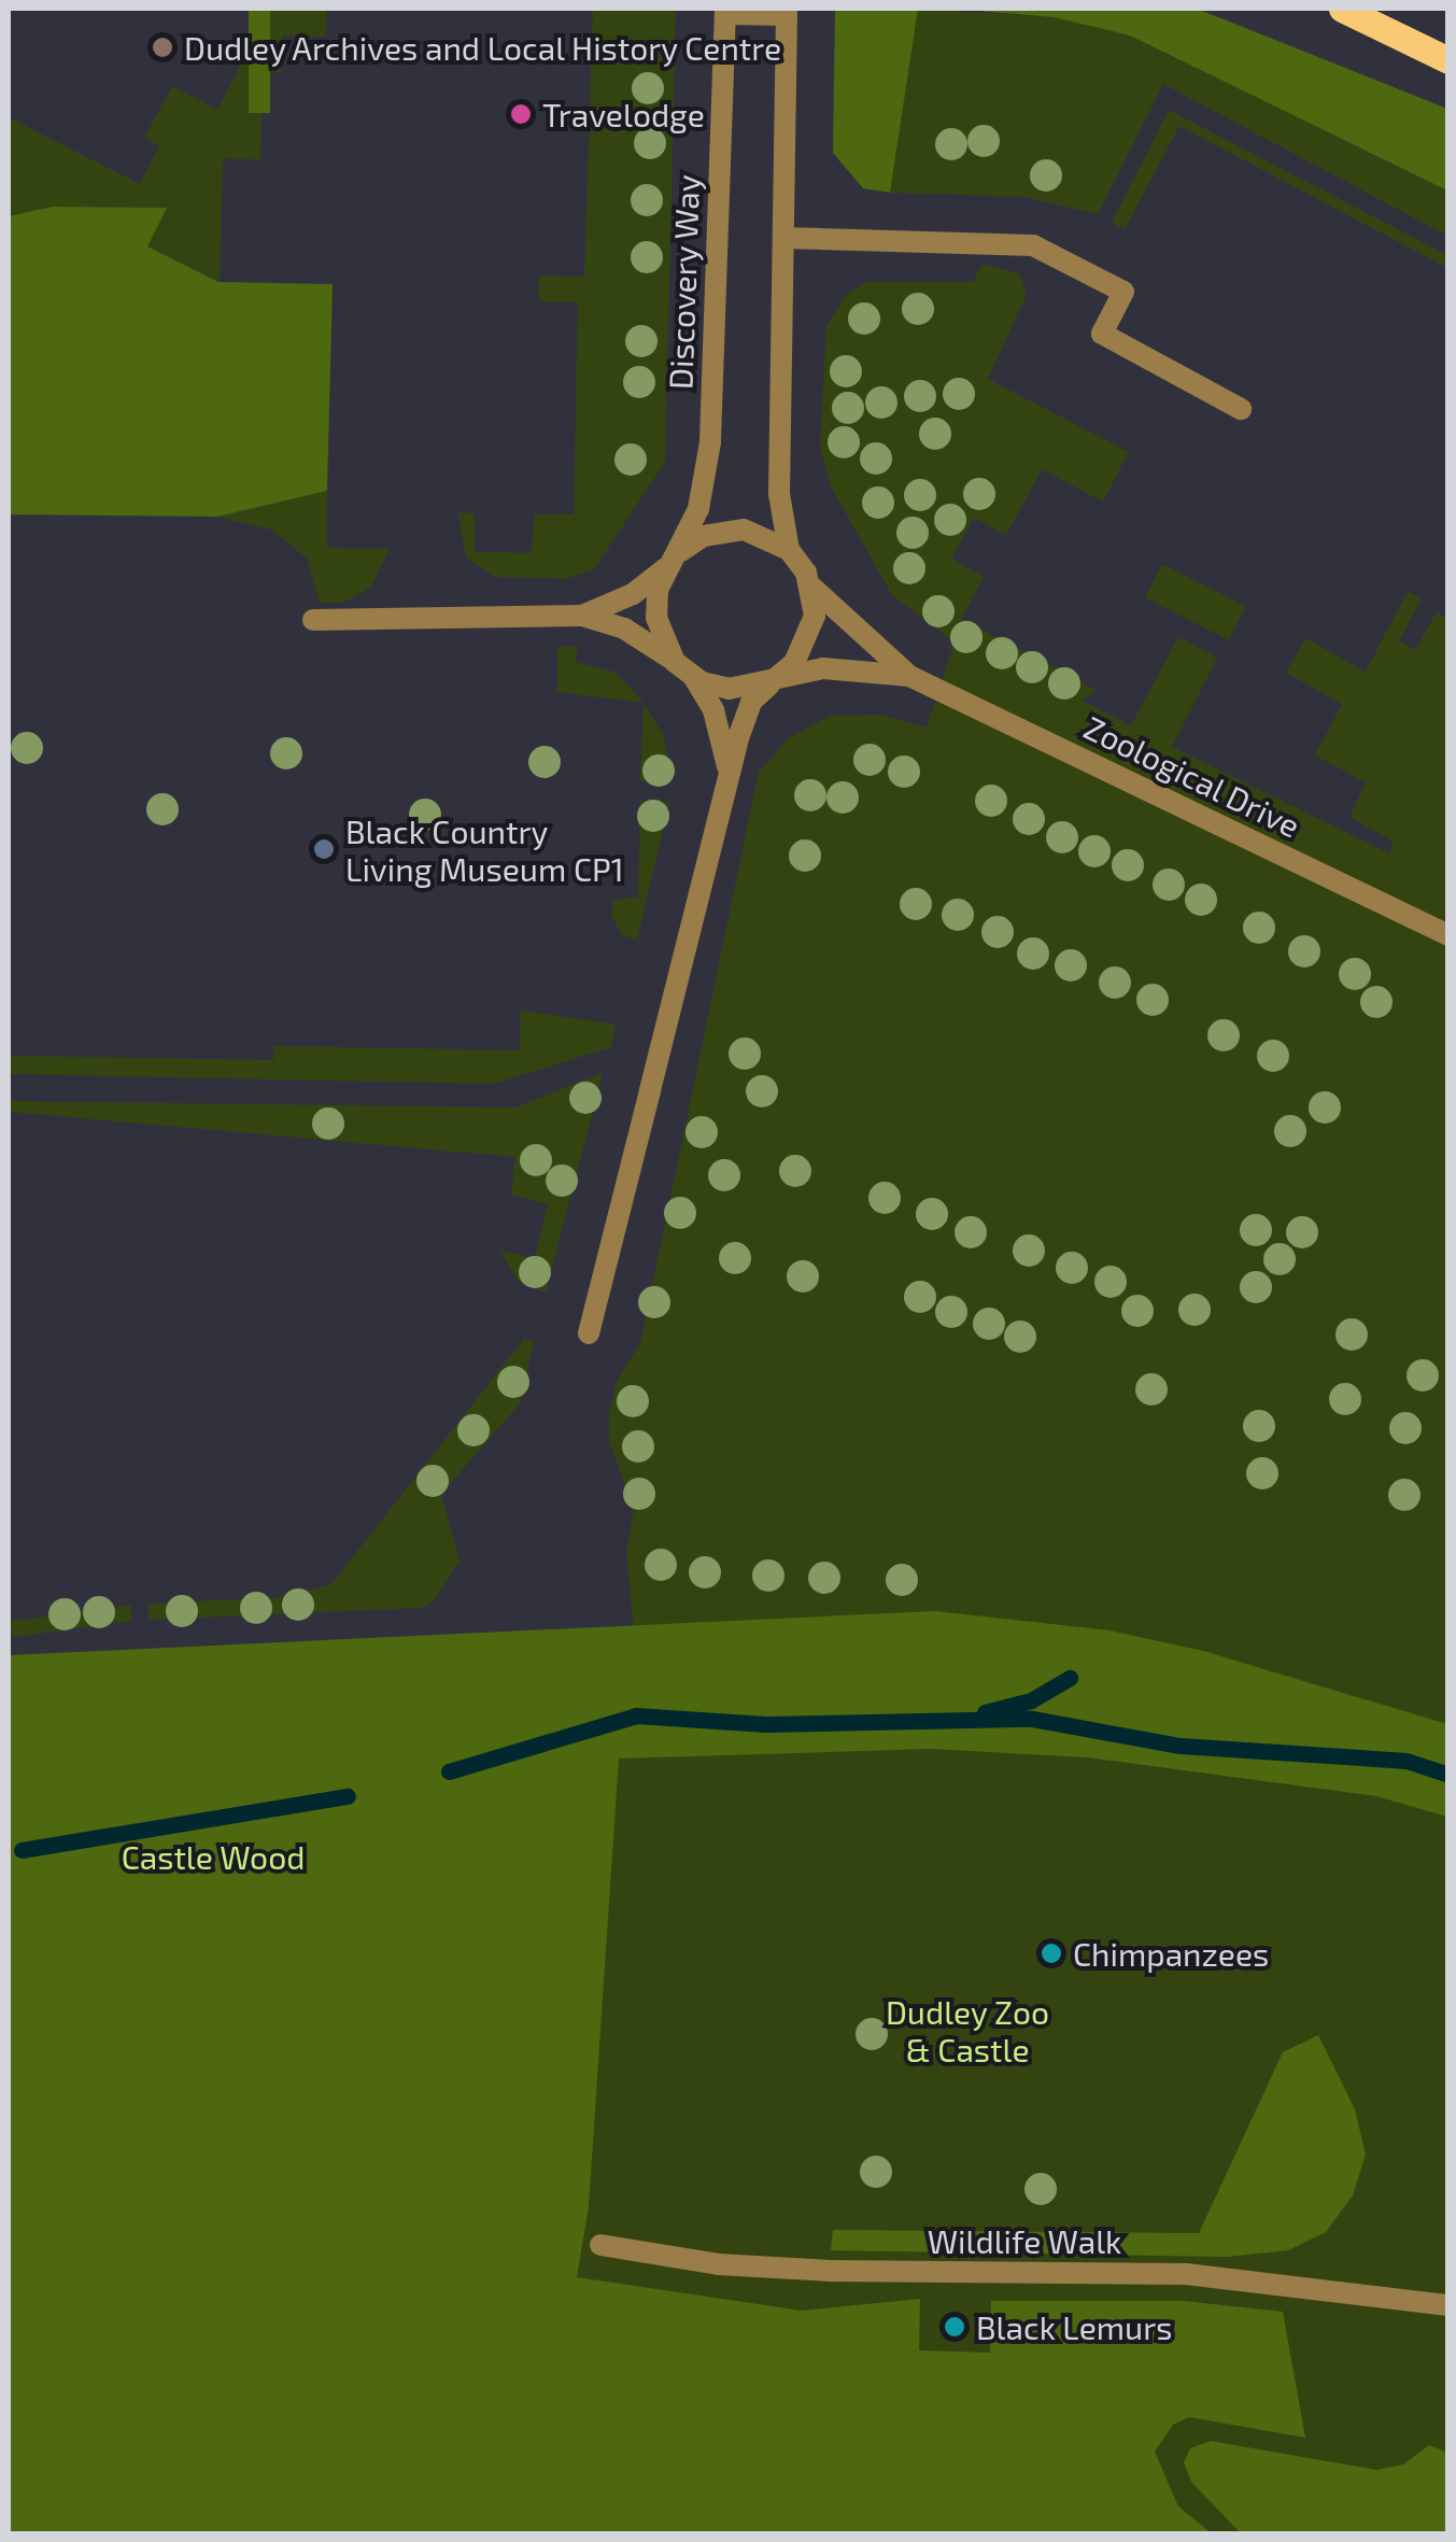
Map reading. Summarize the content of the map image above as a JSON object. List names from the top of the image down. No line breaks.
{"streets":{"street":["Discovery Way","Zoological Drive","Wildlife Walk"]},"crossings":[["Discovery Way","Zoological Drive"]],"parks":["Castle Wood","Dudley Zoo & Castle"],"places":["Dudley Archives and Local History Centre","Travelodge","Black Country Living Museum CP1","Chimpanzees","Black Lemurs"]}
